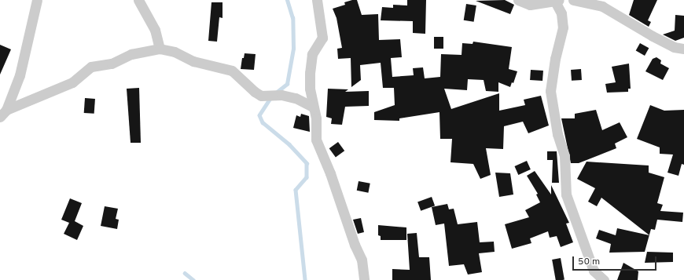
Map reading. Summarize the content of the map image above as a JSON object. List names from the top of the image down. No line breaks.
{"scale_bar":"50 m"}
